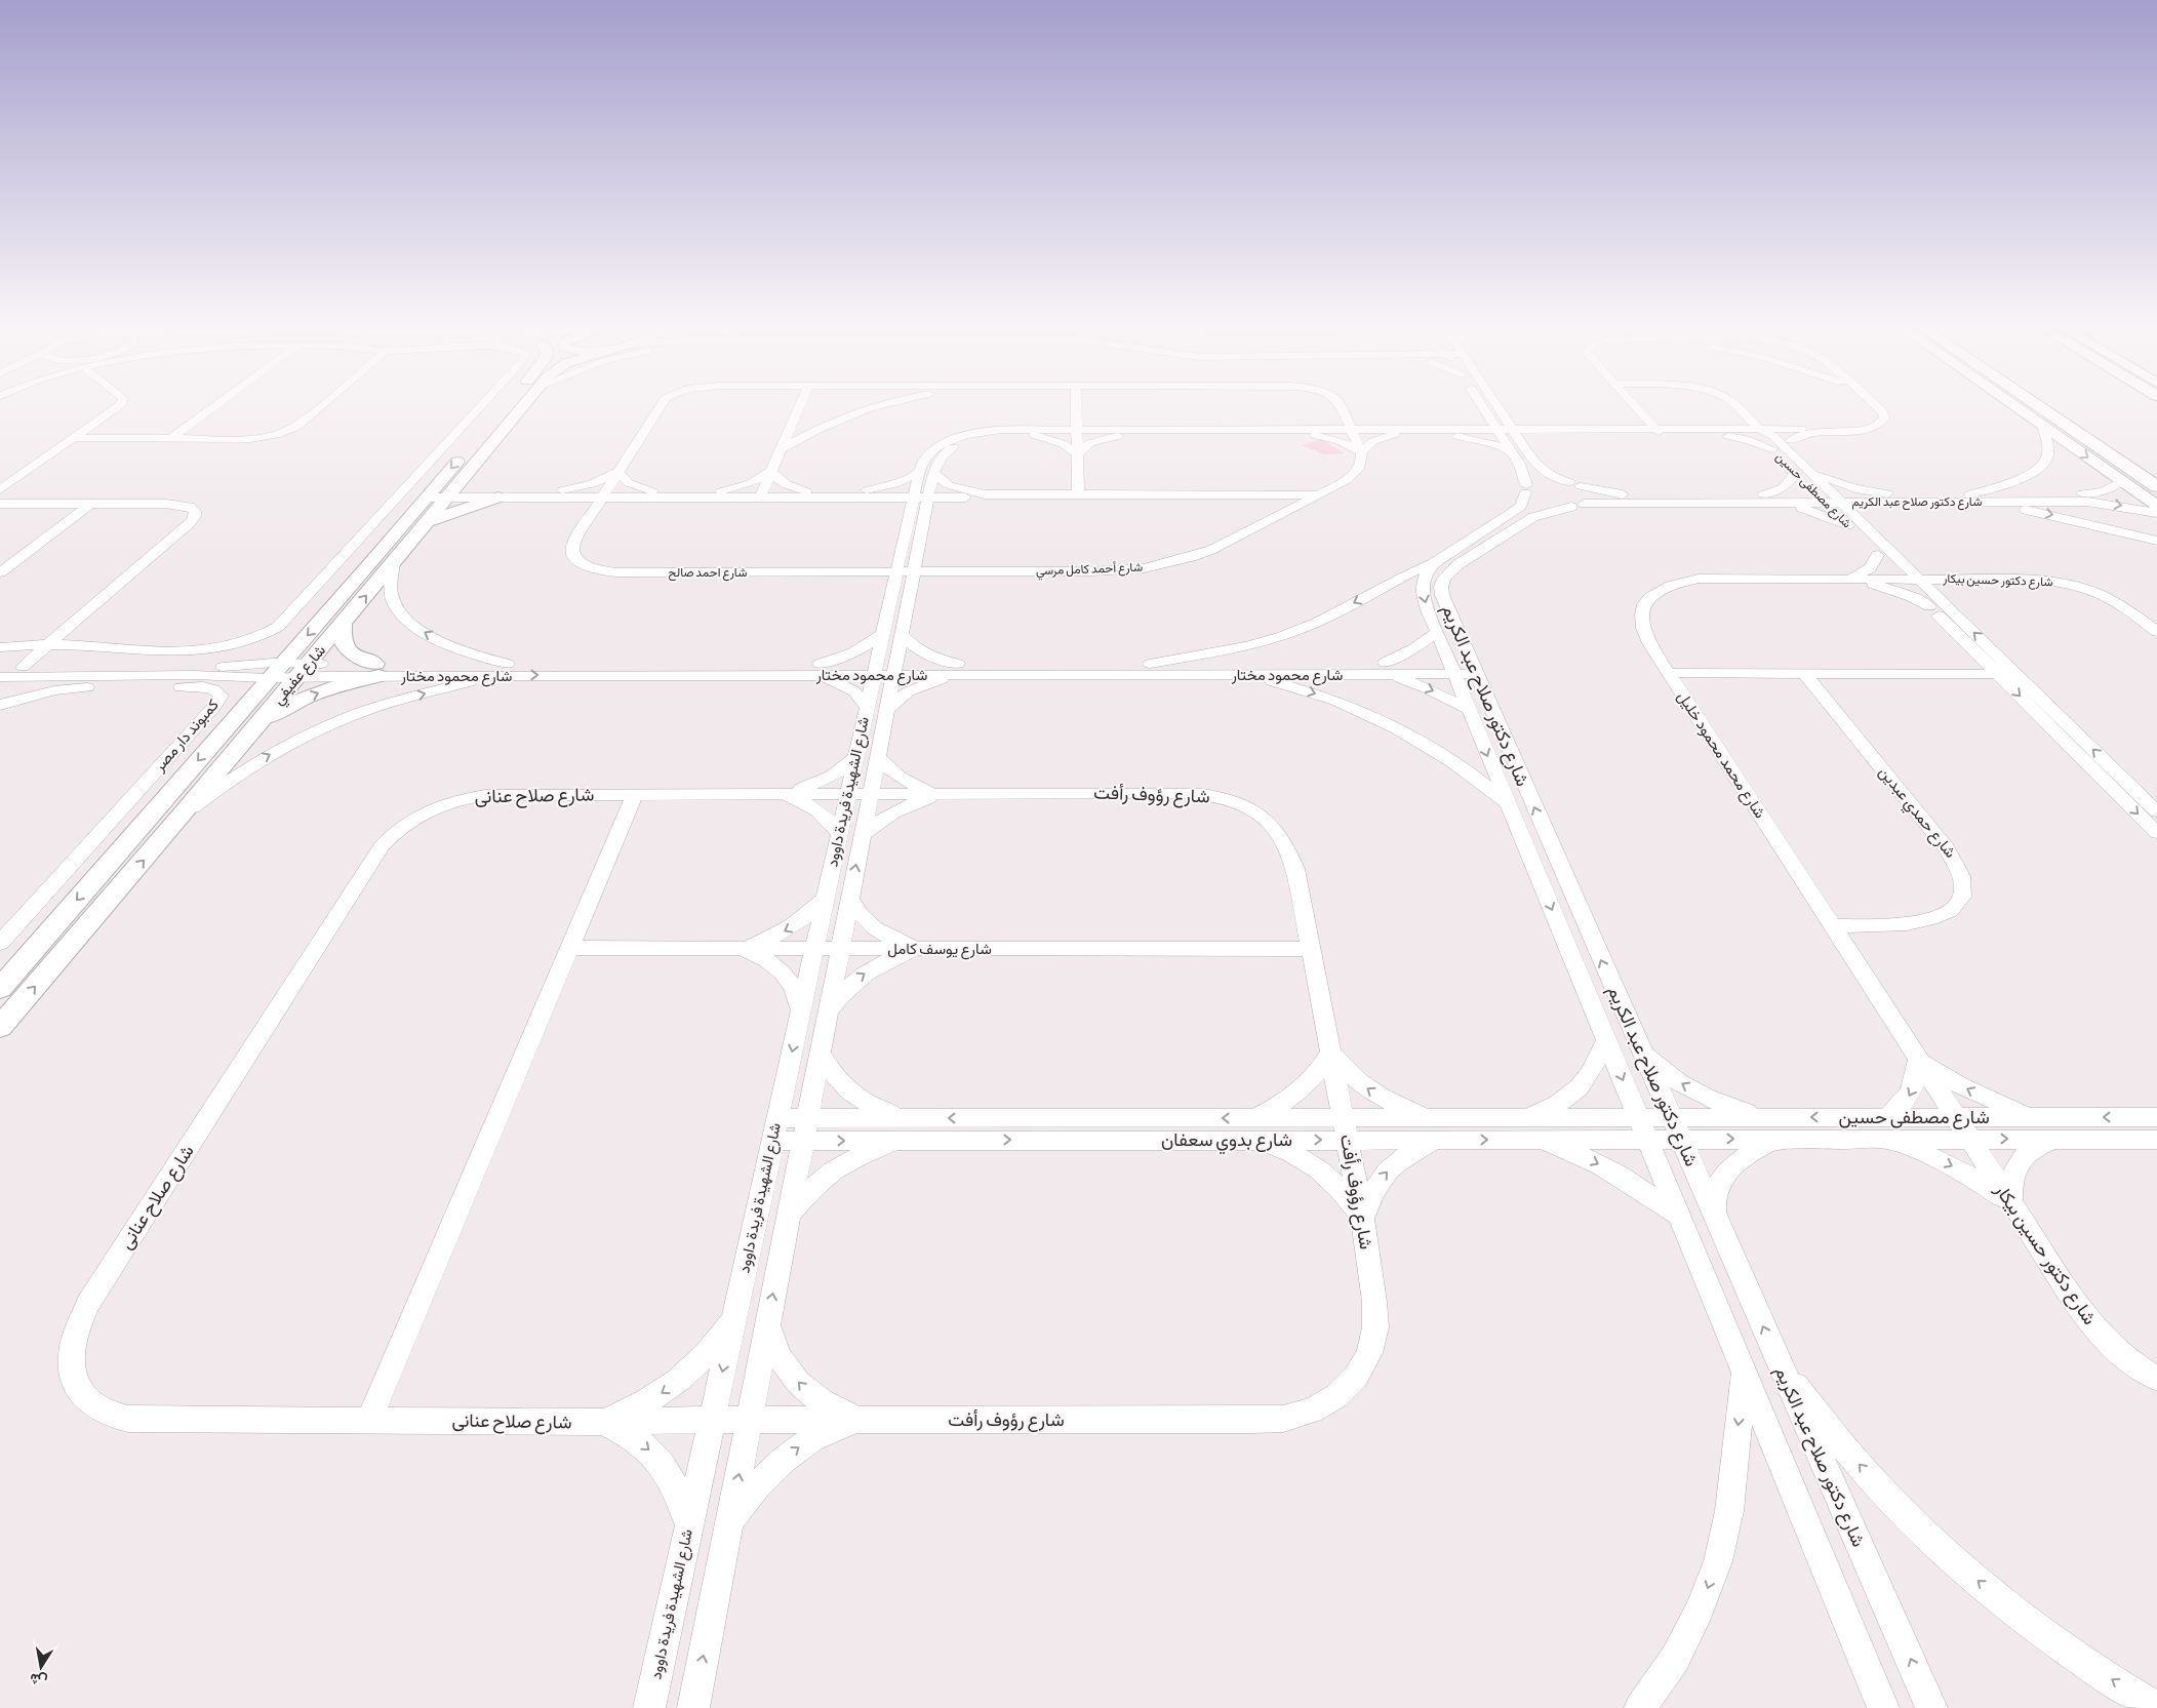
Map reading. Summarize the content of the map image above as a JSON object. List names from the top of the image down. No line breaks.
{"streets":{"street":["شارع مصطفى حسين","شارع دكتور صلاح عبد الكريم","شارع أحمد كامل مرسي","شارع احمد صالح","شارع دكتور حسين بيكار","شارع عفيفي","شارع محمود مختار","كمبوند دار مصر","شارع محمد محمود خليل","شارع الشهيدة فريدة داوود","شارع رؤوف رأفت","شارع صلاح عنانى","شارع حمدي عبدين","شارع يوسف كامل","شارع بدوي سعفان"]},"crossings":[["شارع مصطفى حسين","شارع دكتور صلاح عبد الكريم"],["شارع مصطفى حسين","شارع دكتور حسين بيكار"],["شارع مصطفى حسين","شارع محمد محمود خليل"],["شارع مصطفى حسين","شارع بدوي سعفان"],["شارع دكتور صلاح عبد الكريم","شارع محمود مختار"],["شارع دكتور صلاح عبد الكريم","شارع الشهيدة فريدة داوود"],["شارع دكتور صلاح عبد الكريم","شارع بدوي سعفان"],["شارع أحمد كامل مرسي","شارع احمد صالح"],["شارع أحمد كامل مرسي","شارع الشهيدة فريدة داوود"],["شارع احمد صالح","شارع الشهيدة فريدة داوود"],["شارع دكتور حسين بيكار","شارع محمد محمود خليل"],["شارع عفيفي","شارع محمود مختار"],["شارع محمود مختار","شارع الشهيدة فريدة داوود"],["شارع محمد محمود خليل","شارع حمدي عبدين"],["شارع الشهيدة فريدة داوود","شارع رؤوف رأفت"],["شارع الشهيدة فريدة داوود","شارع صلاح عنانى"],["شارع الشهيدة فريدة داوود","شارع يوسف كامل"],["شارع الشهيدة فريدة داوود","شارع بدوي سعفان"],["شارع رؤوف رأفت","شارع صلاح عنانى"],["شارع رؤوف رأفت","شارع يوسف كامل"],["شارع رؤوف رأفت","شارع بدوي سعفان"]],"north":"bottom"}
